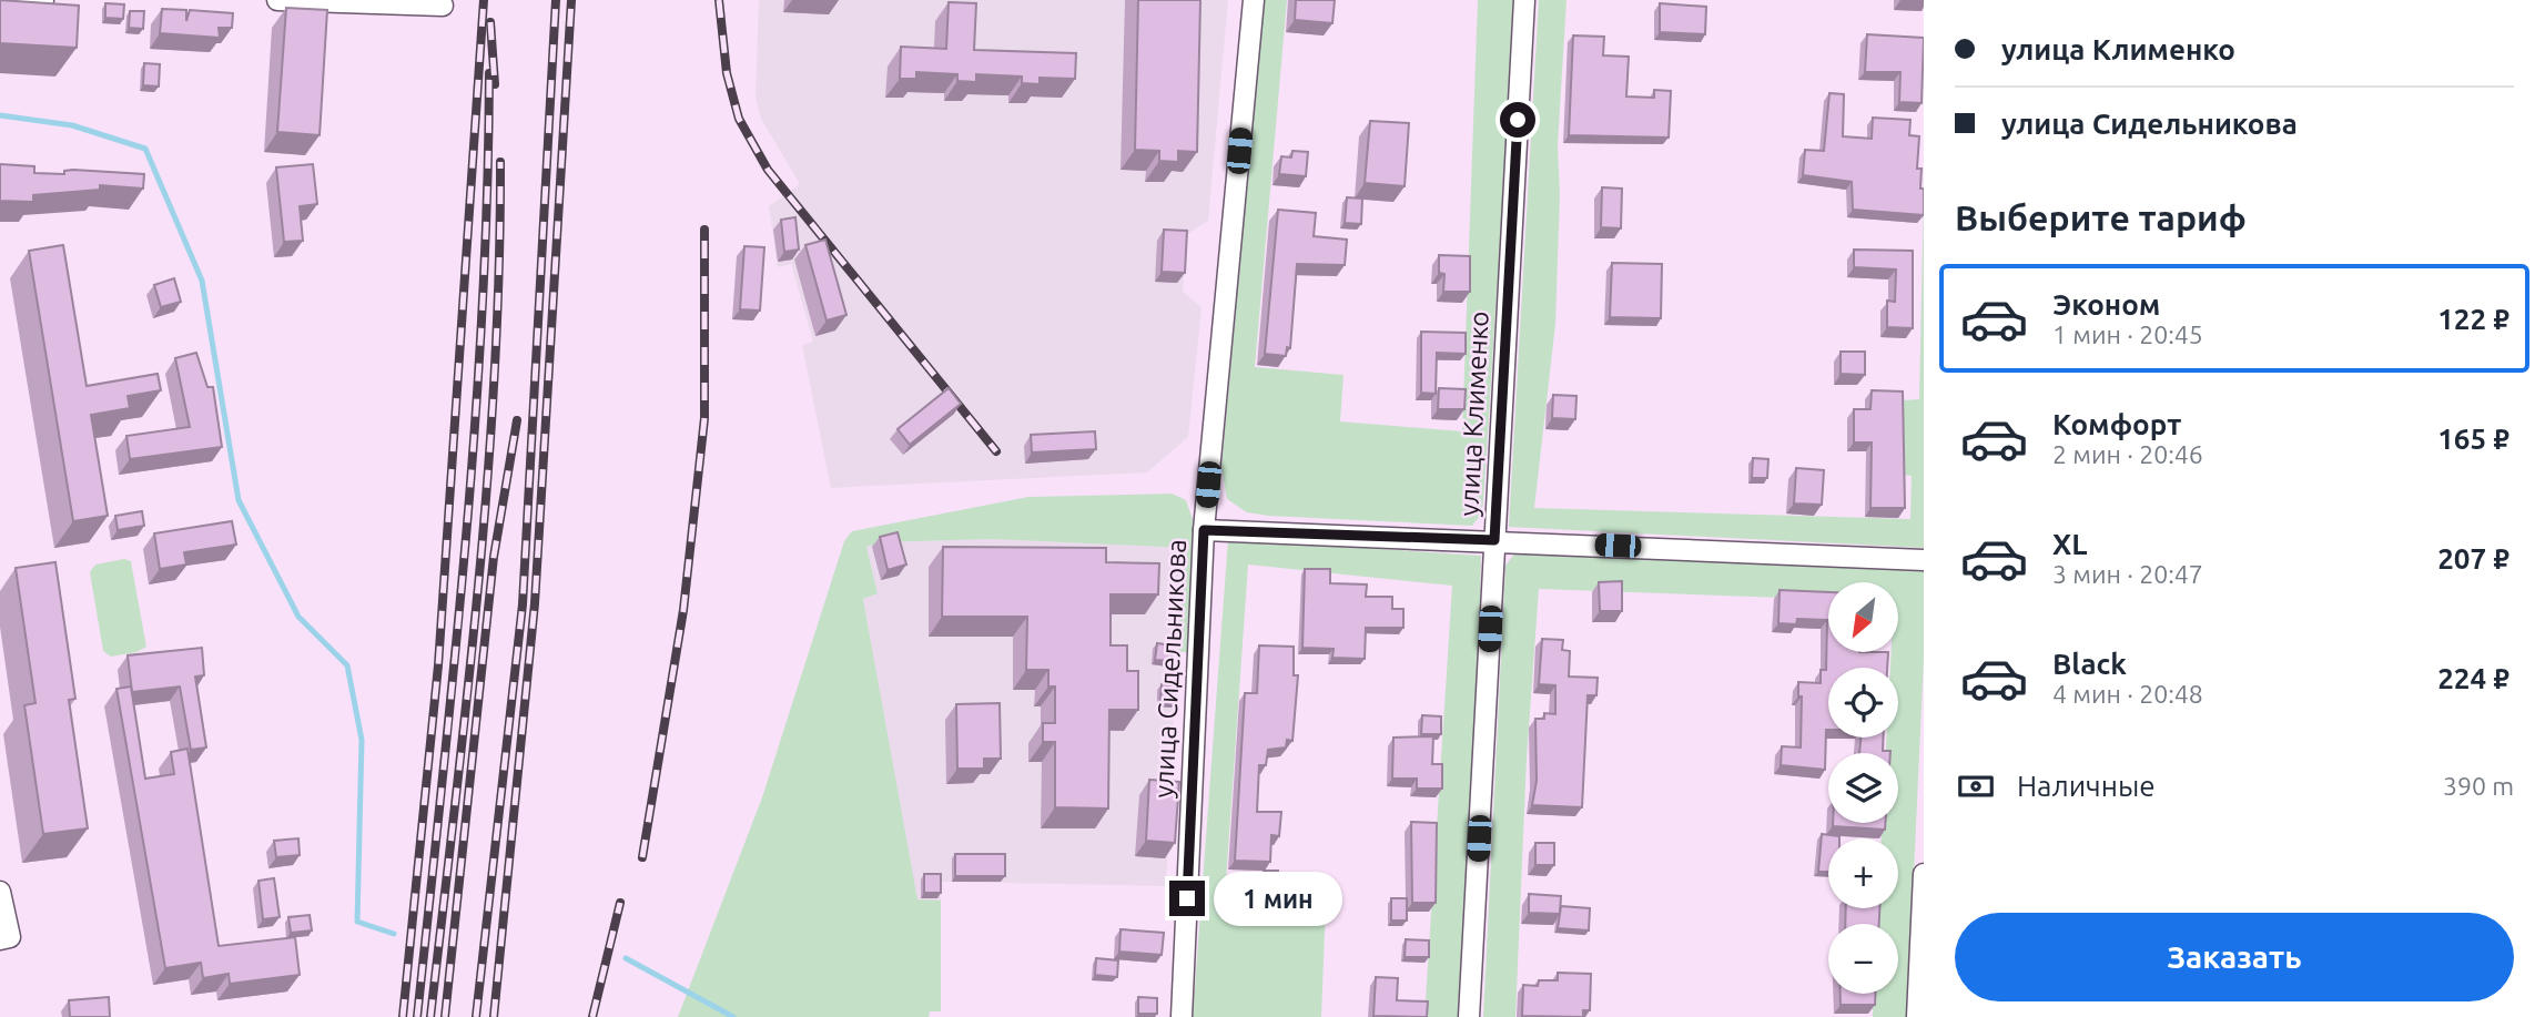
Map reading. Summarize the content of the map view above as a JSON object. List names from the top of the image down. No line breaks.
{"streets":{"street":["улица Клименко","улица Сидельникова"]},"north":"bottom left","page":{"banner":["улица Клименко","улица Сидельникова"],"heading":"Выберите тариф","list":[{"name":"Эконом","note":"1 мин · 20:45","value":"122 ₽"},{"name":"Комфорт","note":"2 мин · 20:46","value":"165 ₽"},{"name":"XL","note":"3 мин · 20:47","value":"207 ₽"},{"name":"Black","note":"4 мин · 20:48","value":"224 ₽"}],"map_buttons":["+","−"],"pay":["Наличные","390 m"],"bubble":"1 мин","buttons":"Заказать"}}
